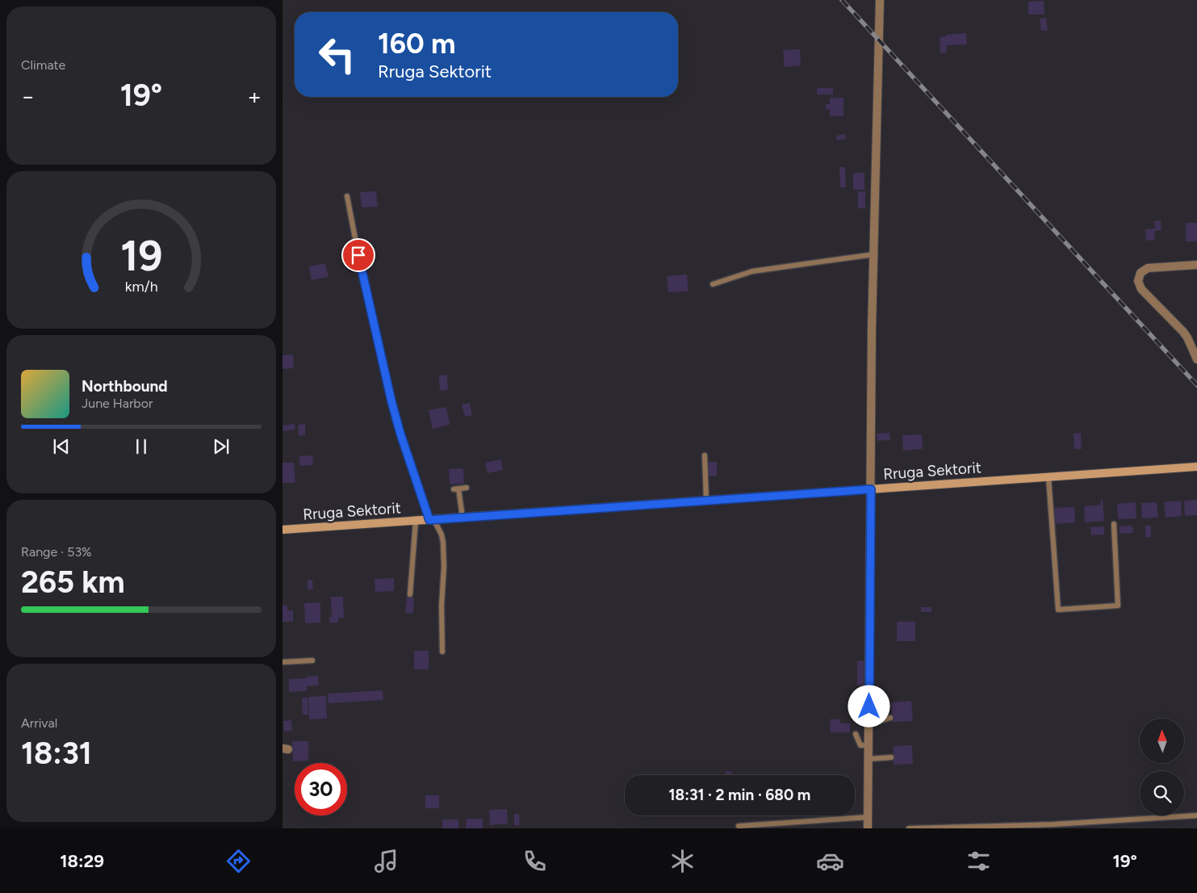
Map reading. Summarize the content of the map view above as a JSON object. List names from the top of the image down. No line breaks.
{"streets":{"street":["Rruga Sektorit"]},"north":"top","page":{"tile":["Climate",["Range · 53%","265 km"],["Arrival","18:31"]],"turn":["160 m","Rruga Sektorit"],"heat":["−","19°","+"],"song":["Northbound","June Harbor"],"limit":"30","trip":"18:31 · 2 min · 680 m","tabs":["18:29","19°"],"gauge":["19","km/h"]}}
